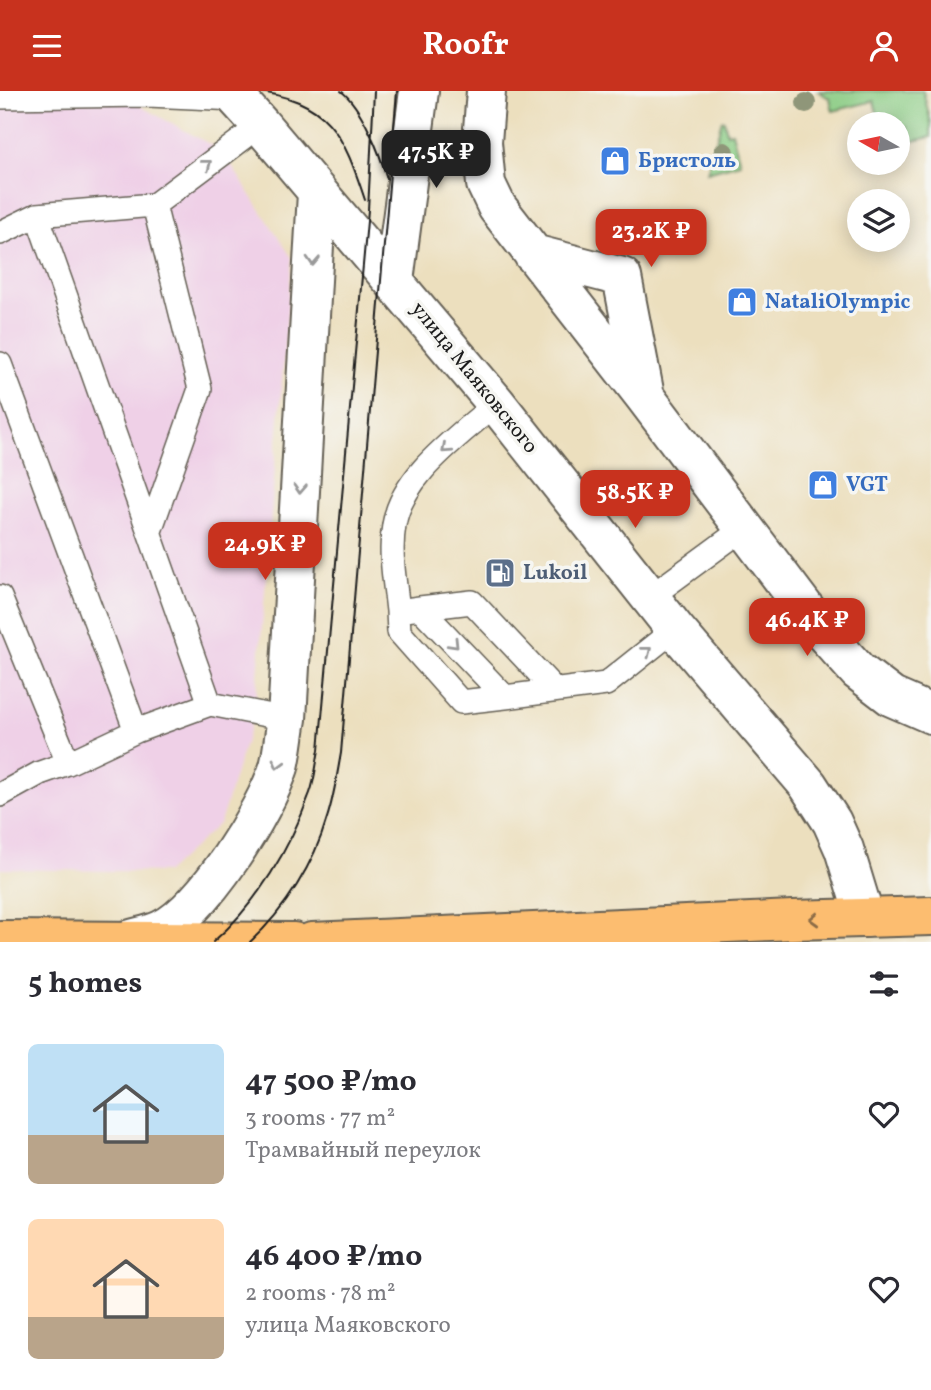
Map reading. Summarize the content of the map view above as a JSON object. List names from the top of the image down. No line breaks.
{"streets":{"street":["улица Маяковского"]},"places":{"shop":["Бристоль","NataliOlympic","VGT"],"fuel station":["Lukoil"]},"north":"left","page":{"header":"Roofr","price":["47.5K ₽","23.2K ₽","58.5K ₽","24.9K ₽","46.4K ₽"],"heading":"5 homes","list":[{"name":"47 500 ₽/mo","note":"3 rooms · 77 m² · Трамвайный переулок"},{"name":"46 400 ₽/mo","note":"2 rooms · 78 m² · улица Маяковского"}]}}
